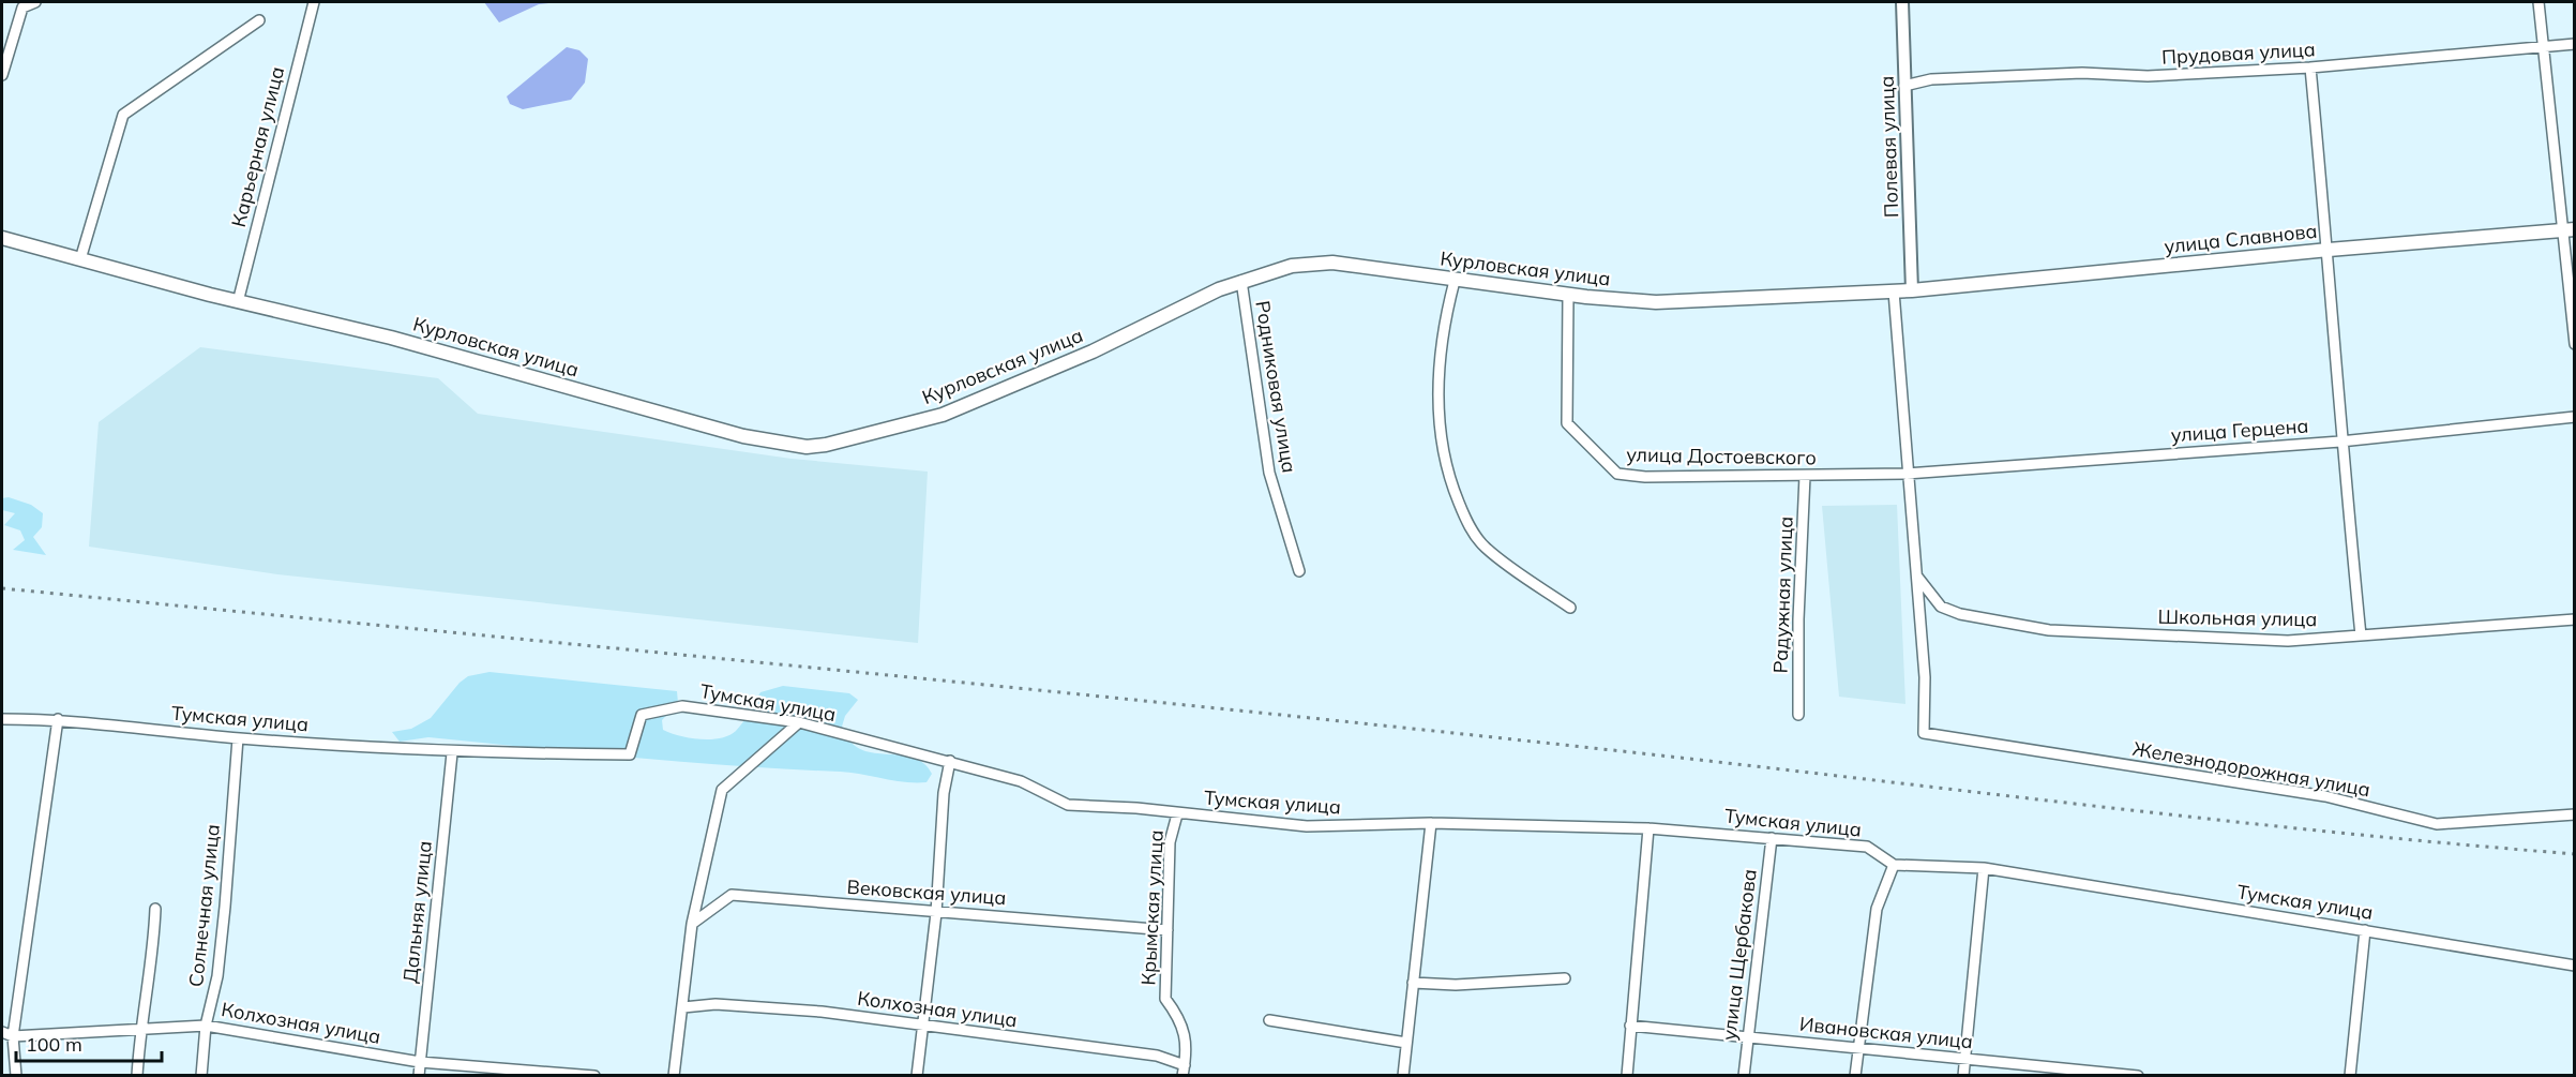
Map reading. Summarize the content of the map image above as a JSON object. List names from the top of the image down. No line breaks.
{"streets":{"main road":["улица Славнова","Курловская улица"],"street":["Прудовая улица","Карьерная улица","Полевая улица","Родниковая улица","улица Герцена","улица Достоевского","Радужная улица","Школьная улица","Тумская улица","Железнодорожная улица","Вековская улица","Солнечная улица","Крымская улица","Дальняя улица","улица Щербакова","Колхозная улица","Ивановская улица"]},"crossings":[["Прудовая улица","Полевая улица"],["Карьерная улица","Курловская улица"],["Полевая улица","улица Славнова"],["Полевая улица","Курловская улица"],["улица Славнова","Курловская улица"],["Курловская улица","Родниковая улица"],["Курловская улица","улица Достоевского"],["улица Герцена","улица Достоевского"],["улица Достоевского","Радужная улица"],["Школьная улица","Железнодорожная улица"],["Тумская улица","Солнечная улица"],["Тумская улица","Крымская улица"],["Тумская улица","Дальняя улица"],["Тумская улица","улица Щербакова"],["Вековская улица","Крымская улица"],["Солнечная улица","Колхозная улица"],["Крымская улица","Колхозная улица"],["Дальняя улица","Колхозная улица"],["улица Щербакова","Ивановская улица"]],"scale_bar":"100 m"}
